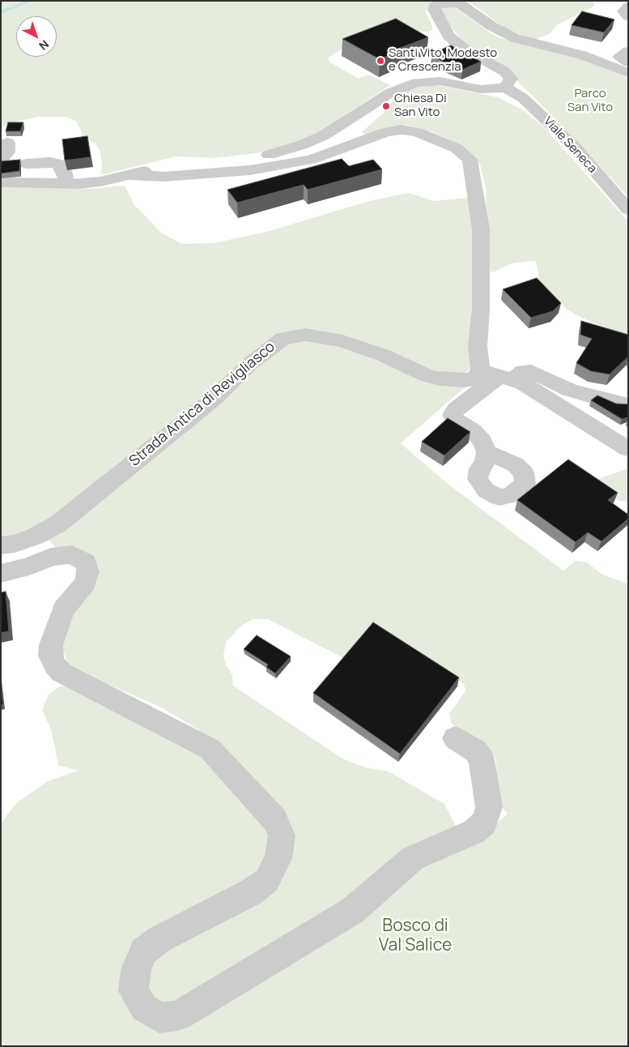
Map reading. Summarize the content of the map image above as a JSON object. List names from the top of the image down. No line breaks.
{"streets":{"street":["Viale Seneca","Strada Antica di Revigliasco"]},"parks":["Parco San Vito","Bosco di Val Salice"],"places":["Santi Vito, Modesto e Crescenzia","Chiesa Di San Vito"],"north":"bottom right"}
